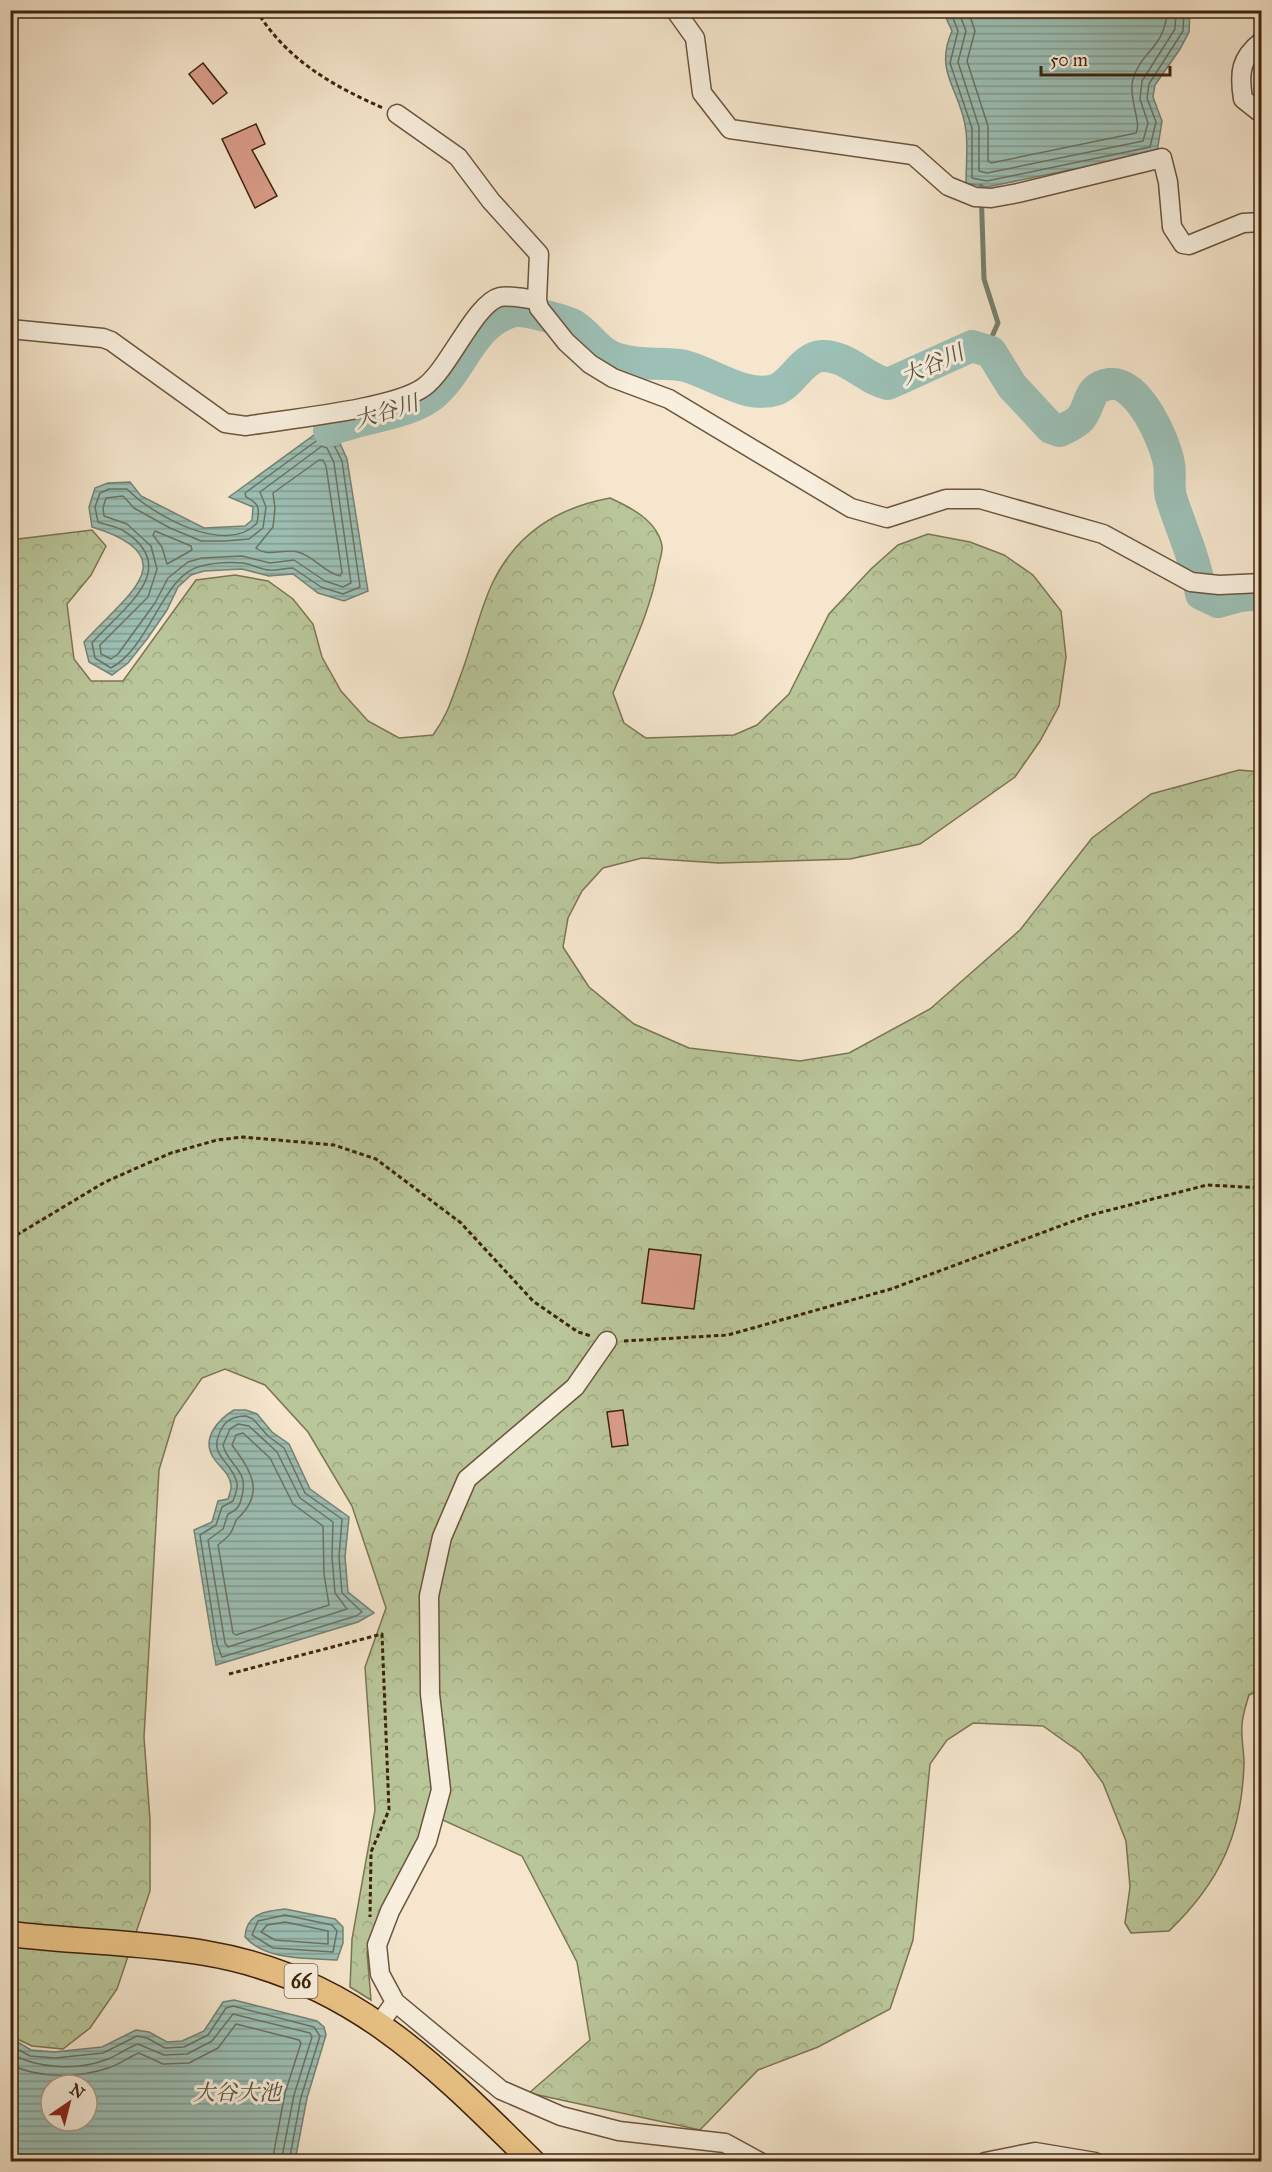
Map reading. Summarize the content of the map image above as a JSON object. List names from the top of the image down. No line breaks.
{"streets":{"main road":["66"]},"water":["大谷川","大谷大池"],"scale_bar":"50 m","north":"top right"}
